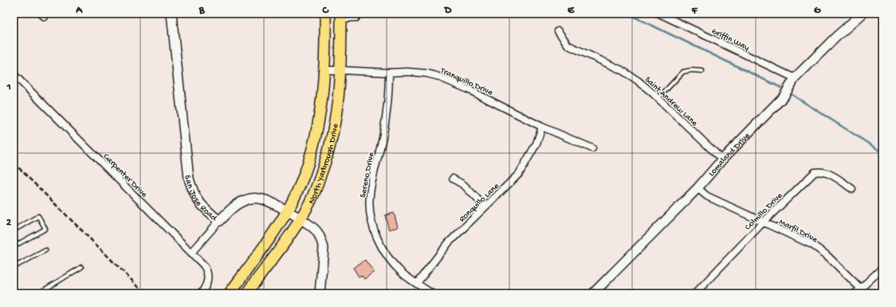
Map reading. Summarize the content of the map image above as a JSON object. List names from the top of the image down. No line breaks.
{"streets":{"main road":["North Yarbrough Drive"],"street":["Griffin Way","Tranquillo Drive","Saint Andrew Lane","Lomaland Drive","Carpenter Drive","Sereno Drive","San Jose Road","Ronquillo Lane","Colmillo Drive","Marfil Drive"]},"crossings":[["Griffin Way","Lomaland Drive"],["Tranquillo Drive","North Yarbrough Drive"],["Tranquillo Drive","Sereno Drive"],["Tranquillo Drive","Ronquillo Lane"],["Saint Andrew Lane","Lomaland Drive"],["Lomaland Drive","Marfil Drive"],["North Yarbrough Drive","San Jose Road"],["Sereno Drive","Ronquillo Lane"],["Colmillo Drive","Marfil Drive"]],"grid":{"columns":["A","B","C","D","E","F","G"],"rows":["1","2"]}}
